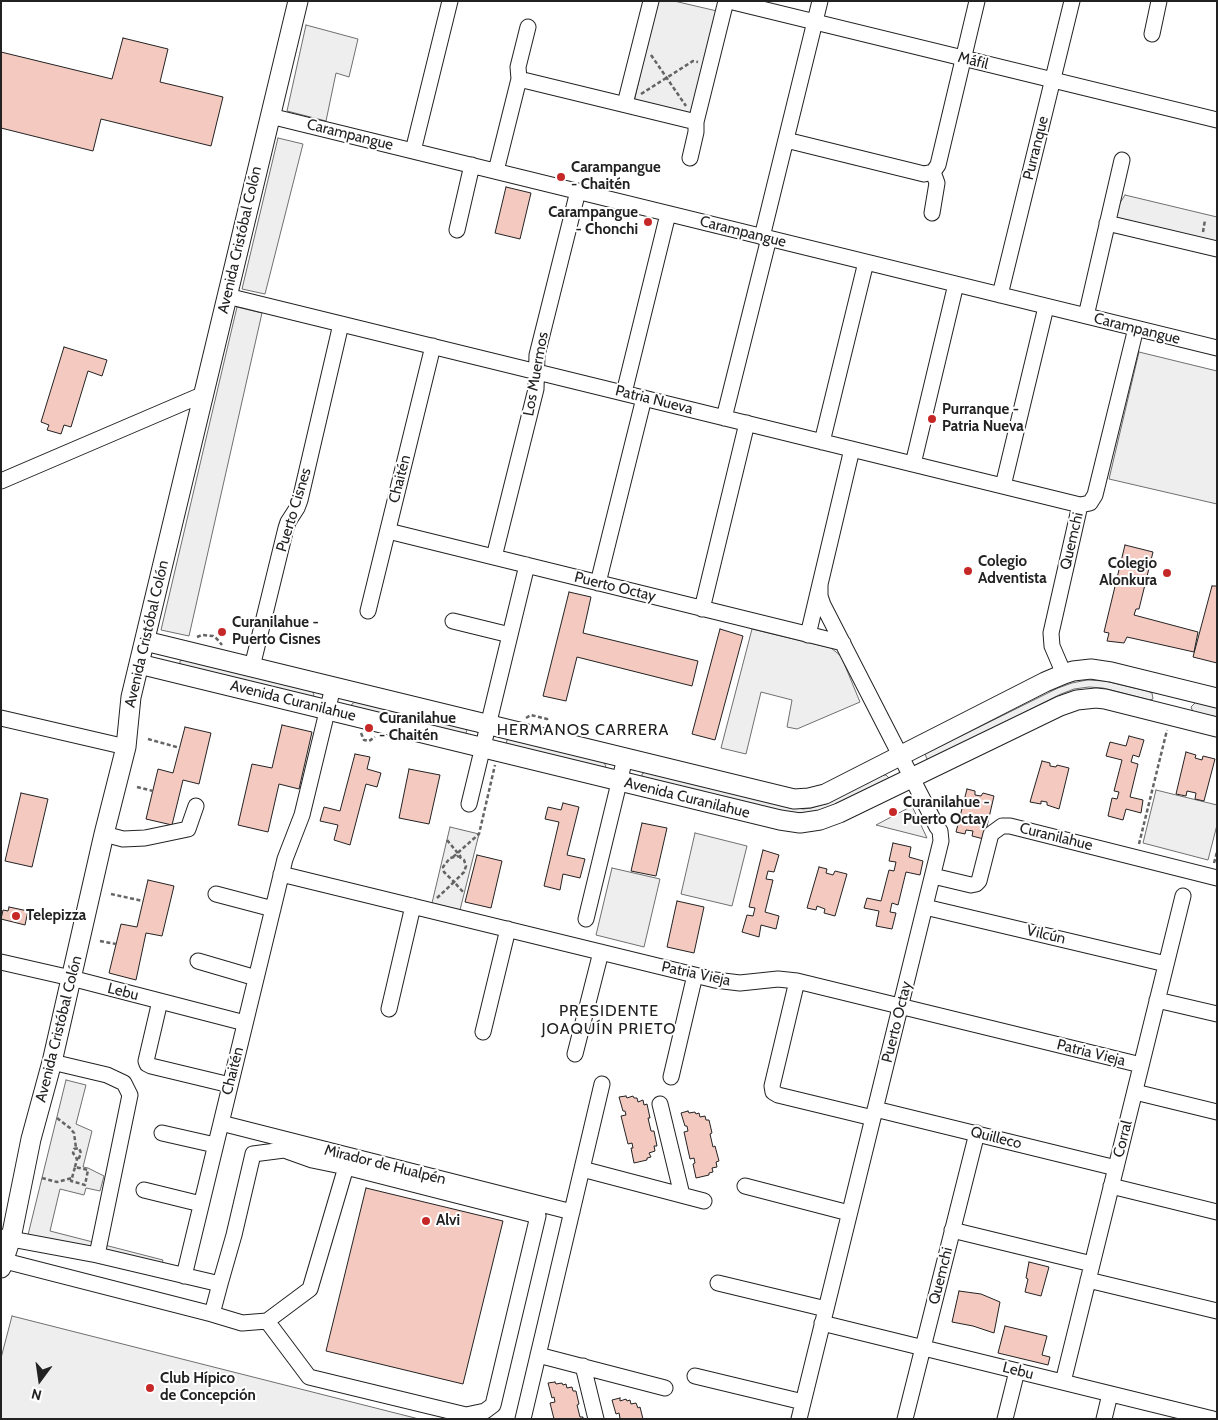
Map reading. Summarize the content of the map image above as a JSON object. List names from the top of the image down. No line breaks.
{"streets":{"main road":["Avenida Cristóbal Colón","Avenida Curanilahue"],"street":["Máfil","Carampangue","Purranque","Los Muermos","Patria Nueva","Chaitén","Puerto Cisnes","Quemchi","Puerto Octay","Curanilahue","Vilcún","Patria Vieja","Lebu","Quilleco","Corral","Mirador de Hualpén"]},"crossings":[["Máfil","Purranque"],["Carampangue","Purranque"],["Carampangue","Avenida Cristóbal Colón"],["Carampangue","Los Muermos"],["Carampangue","Quemchi"],["Avenida Cristóbal Colón","Patria Nueva"],["Avenida Cristóbal Colón","Avenida Curanilahue"],["Avenida Cristóbal Colón","Lebu"],["Los Muermos","Patria Nueva"],["Los Muermos","Puerto Octay"],["Patria Nueva","Chaitén"],["Patria Nueva","Puerto Cisnes"],["Patria Nueva","Quemchi"],["Chaitén","Puerto Octay"],["Chaitén","Avenida Curanilahue"],["Chaitén","Patria Vieja"],["Chaitén","Lebu"],["Chaitén","Mirador de Hualpén"],["Puerto Cisnes","Avenida Curanilahue"],["Quemchi","Avenida Curanilahue"],["Quemchi","Lebu"],["Quemchi","Quilleco"],["Puerto Octay","Avenida Curanilahue"],["Puerto Octay","Curanilahue"],["Puerto Octay","Vilcún"],["Puerto Octay","Patria Vieja"],["Puerto Octay","Lebu"],["Puerto Octay","Quilleco"],["Vilcún","Corral"],["Patria Vieja","Quilleco"],["Patria Vieja","Corral"],["Lebu","Corral"],["Quilleco","Corral"]],"districts":["HERMANOS CARRERA","PRESIDENTE JOAQUÍN PRIETO"],"places":["Carampangue - Chaitén","Carampangue - Chonchi","Purranque - Patria Nueva","Colegio Adventista","Colegio Alonkura","Curanilahue - Puerto Cisnes","Curanilahue - Chaitén","Curanilahue - Puerto Octay","Telepizza","Alvi","Club Hípico de Concepción"],"north":"bottom"}
